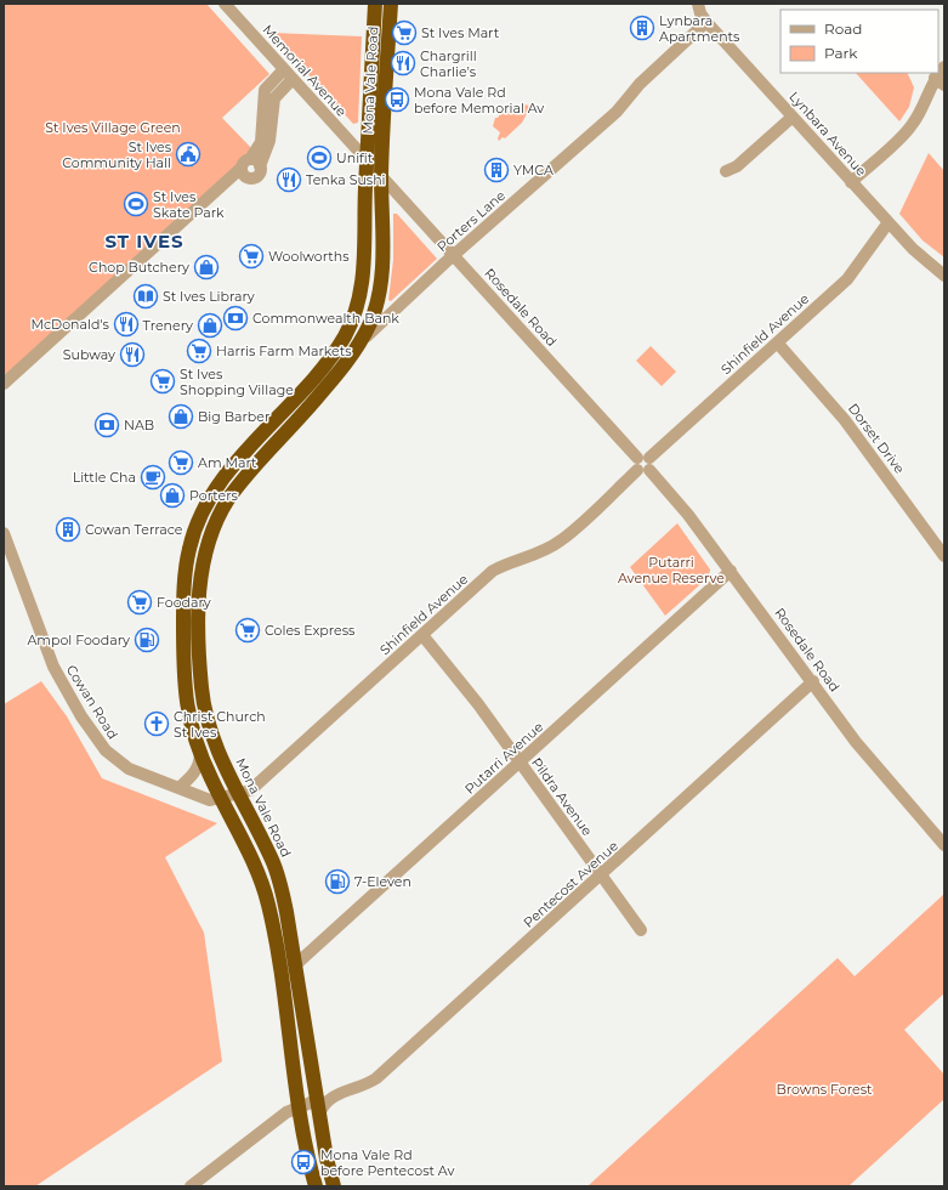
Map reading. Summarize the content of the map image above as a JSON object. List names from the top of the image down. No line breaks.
{"streets":{"highway":["Mona Vale Road"],"street":["Memorial Avenue","Lynbara Avenue","Porters Lane","Rosedale Road","Shinfield Avenue","Dorset Drive","Cowan Road","Putarri Avenue","Pildra Avenue","Pentecost Avenue"]},"crossings":[["Memorial Avenue","Mona Vale Road"],["Memorial Avenue","Rosedale Road"],["Mona Vale Road","Porters Lane"],["Mona Vale Road","Rosedale Road"],["Mona Vale Road","Shinfield Avenue"],["Mona Vale Road","Cowan Road"],["Mona Vale Road","Putarri Avenue"],["Mona Vale Road","Pentecost Avenue"],["Lynbara Avenue","Porters Lane"],["Lynbara Avenue","Shinfield Avenue"],["Porters Lane","Rosedale Road"],["Rosedale Road","Shinfield Avenue"],["Rosedale Road","Putarri Avenue"],["Rosedale Road","Pentecost Avenue"],["Shinfield Avenue","Dorset Drive"],["Shinfield Avenue","Cowan Road"],["Shinfield Avenue","Pildra Avenue"],["Putarri Avenue","Pildra Avenue"],["Pildra Avenue","Pentecost Avenue"]],"districts":["ST IVES"],"parks":["St Ives Village Green","Putarri Avenue Reserve","Browns Forest"],"places":{"building":["Lynbara Apartments","YMCA","Cowan Terrace"],"supermarket":["St Ives Mart","Woolworths","Harris Farm Markets","St Ives Shopping Village","Am Mart","Foodary","Coles Express"],"restaurant":["Chargrill Charlie’s","Tenka Sushi","McDonald's","Subway"],"bus stop":["Mona Vale Rd before Memorial Av","Mona Vale Rd before Pentecost Av"],"public building":["St Ives Community Hall"],"sports":["Unifit","St Ives Skate Park"],"shop":["Chop Butchery","Trenery","Big Barber","Porters"],"library":["St Ives Library"],"bank":["Commonwealth Bank","NAB"],"cafe":["Little Cha"],"fuel station":["Ampol Foodary","7-Eleven"],"church":["Christ Church St Ives"]},"legend":["Road","Park"]}
